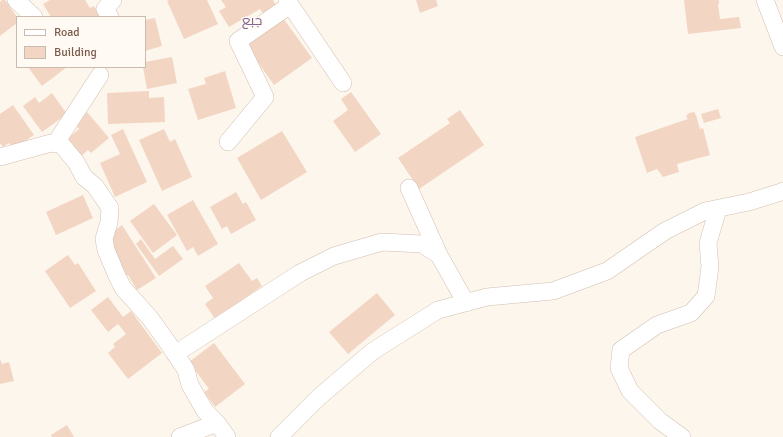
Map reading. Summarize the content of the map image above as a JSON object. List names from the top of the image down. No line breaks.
{"districts":["جبع"],"legend":["Road","Building"]}
